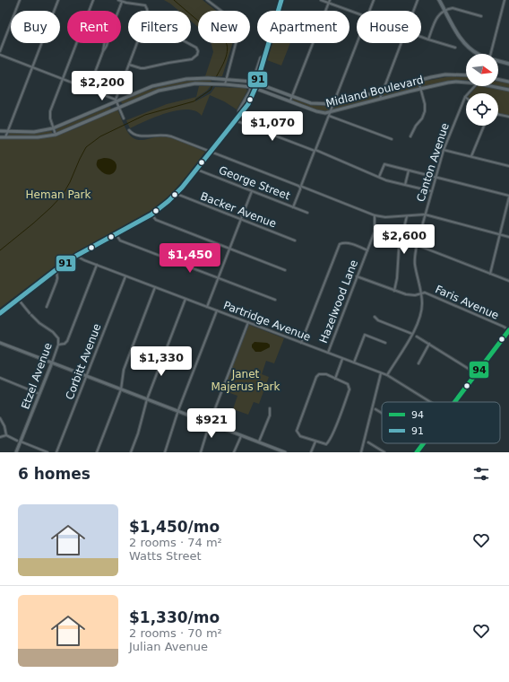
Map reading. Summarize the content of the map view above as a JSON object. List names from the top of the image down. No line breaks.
{"streets":{"main road":["Midland Boulevard","Etzel Avenue"],"street":["Canton Avenue","George Street","Backer Avenue","Hazelwood Lane","Faris Avenue","Partridge Avenue","Corbitt Avenue"]},"crossings":[["Canton Avenue","Faris Avenue"],["Canton Avenue","Partridge Avenue"],["Hazelwood Lane","Faris Avenue"],["Hazelwood Lane","Partridge Avenue"],["Partridge Avenue","Corbitt Avenue"]],"parks":["Heman Park","Janet Majerus Park"],"lines":["transit line 91","transit line 94"],"legend":["94","91"],"north":"right","page":{"chip":["Buy","Rent","Filters","New","Apartment","House"],"price":["$2,200","$1,070","$2,600","$1,450","$1,330","$921"],"heading":"6 homes","list":[{"name":"$1,450/mo","note":"2 rooms · 74 m² · Watts Street"},{"name":"$1,330/mo","note":"2 rooms · 70 m² · Julian Avenue"}]}}
